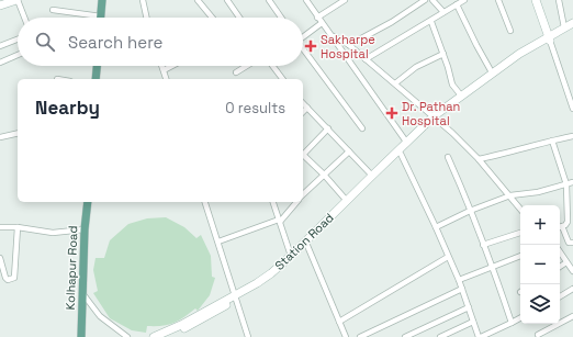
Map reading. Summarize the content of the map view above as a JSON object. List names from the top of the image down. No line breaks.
{"streets":{"main road":["Station Road","Kolhapur Road"]},"places":{"health":["Sakharpe Hospital","Dr. Pathan Hospital"]},"page":{"search":"Search here","heading":["Nearby","0 results"],"map_buttons":["+","−"]}}
